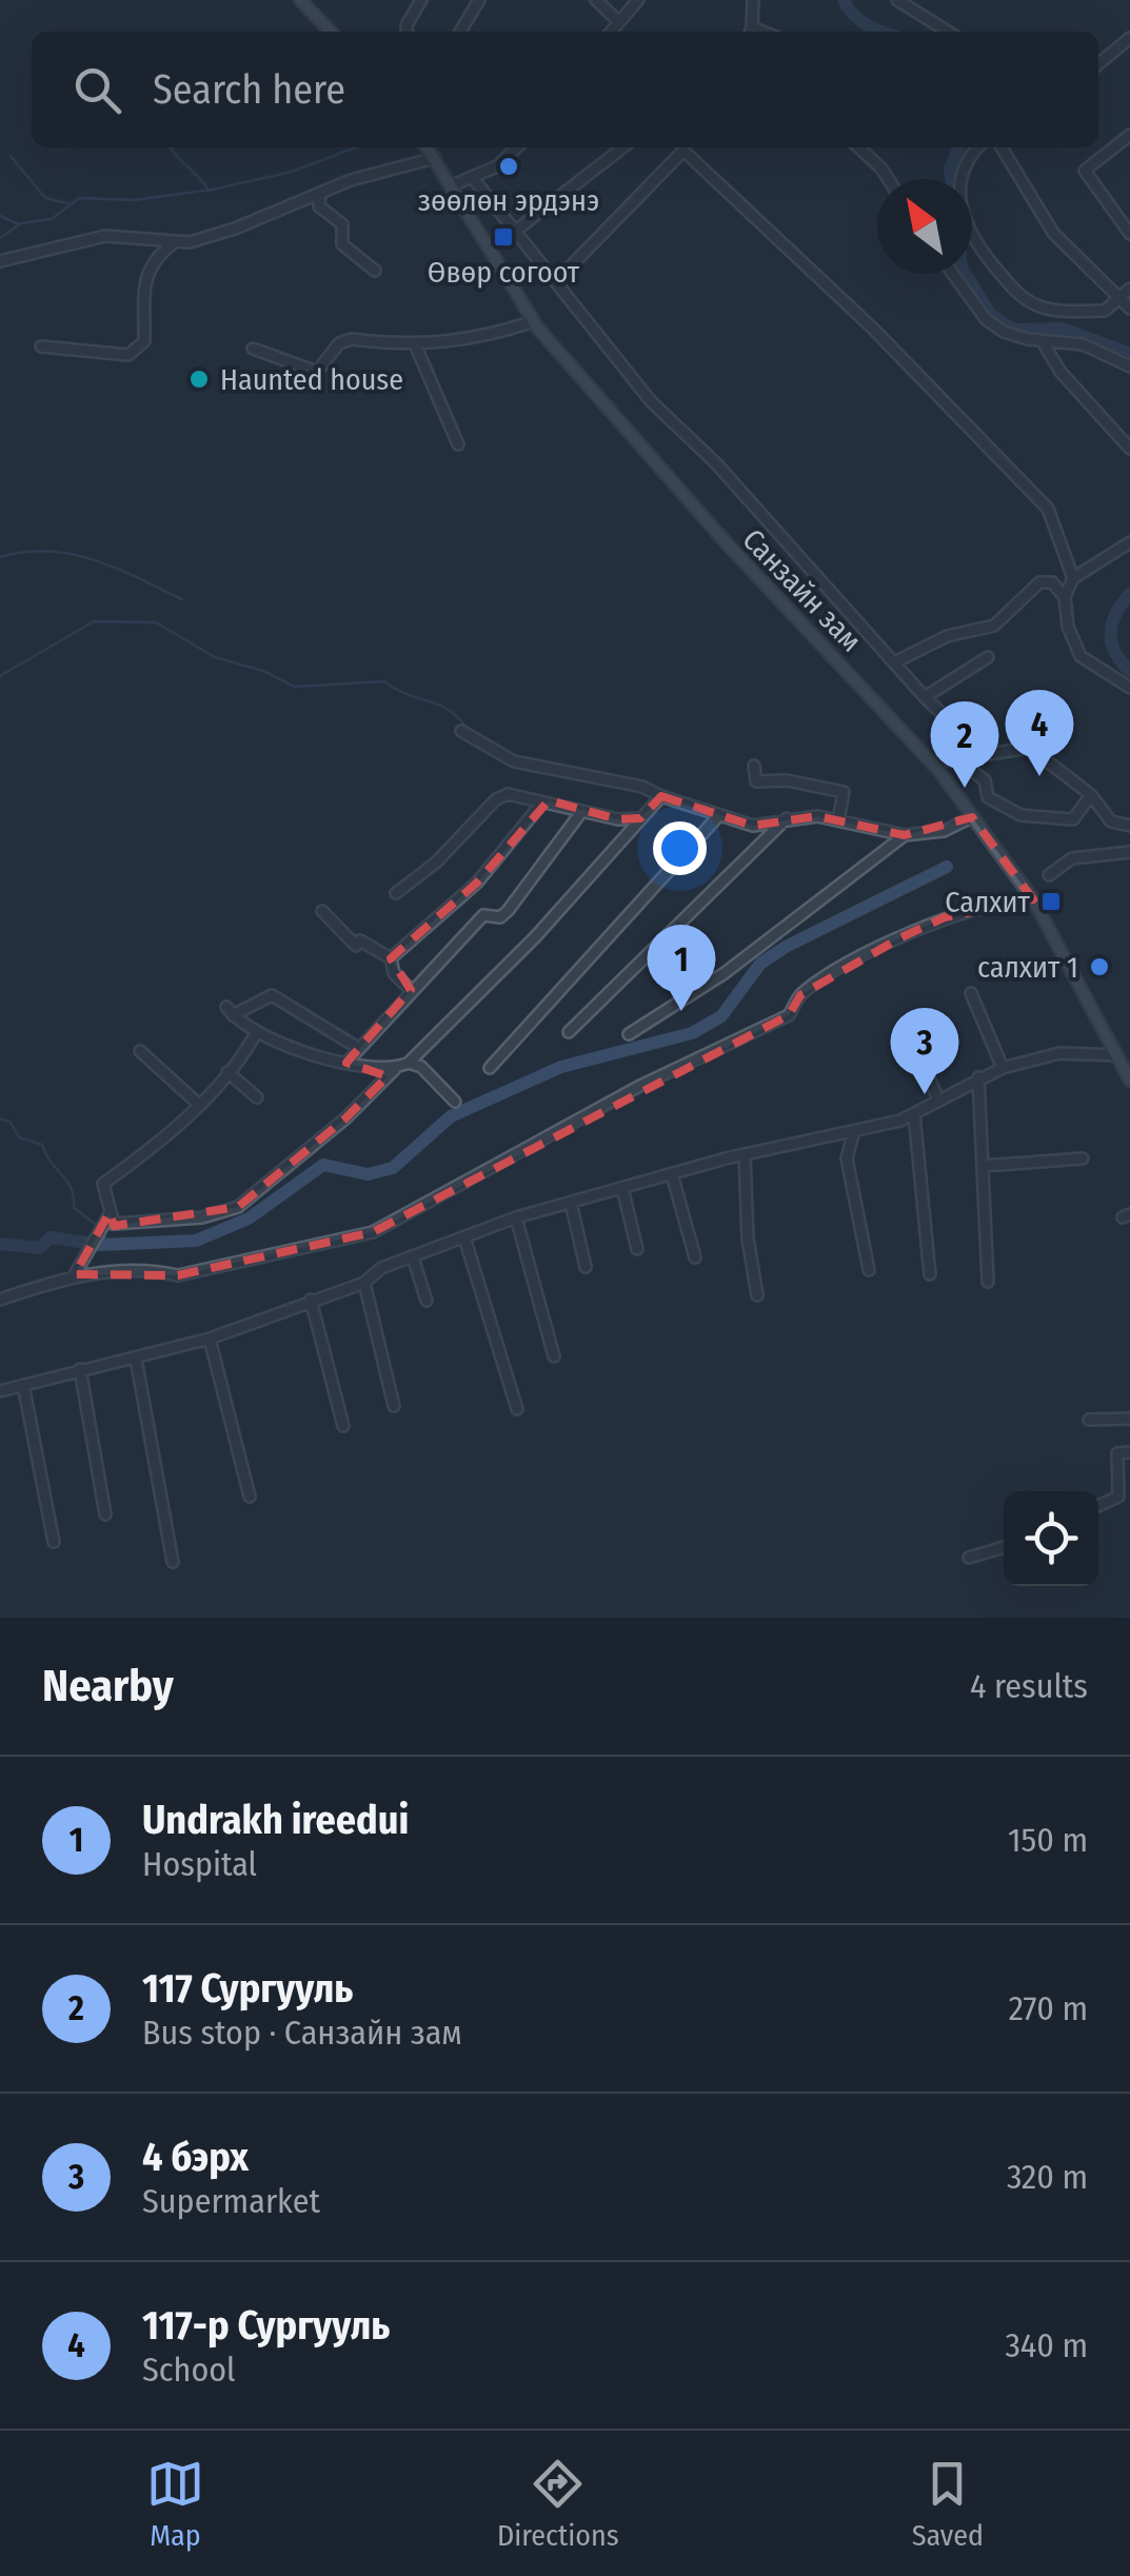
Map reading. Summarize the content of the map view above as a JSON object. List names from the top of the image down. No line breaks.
{"streets":{"main road":["Санзайн зам"]},"places":{"other":["зөөлөн эрдэнэ","Haunted house","салхит 1"],"transit":["Өвөр согоот","Салхит"]},"north":"top left","page":{"search":"Search here","pins":["4","2","1","3"],"heading":["Nearby","4 results"],"list":[{"mark":"1","name":"Undrakh ireedui","note":"Hospital","value":"150 m"},{"mark":"2","name":"117 Сургууль","note":"Bus stop · Санзайн зам","value":"270 m"},{"mark":"3","name":"4 бэрх","note":"Supermarket","value":"320 m"},{"mark":"4","name":"117-р Сургууль","note":"School","value":"340 m"}],"nav":["Map","Directions","Saved"]}}
